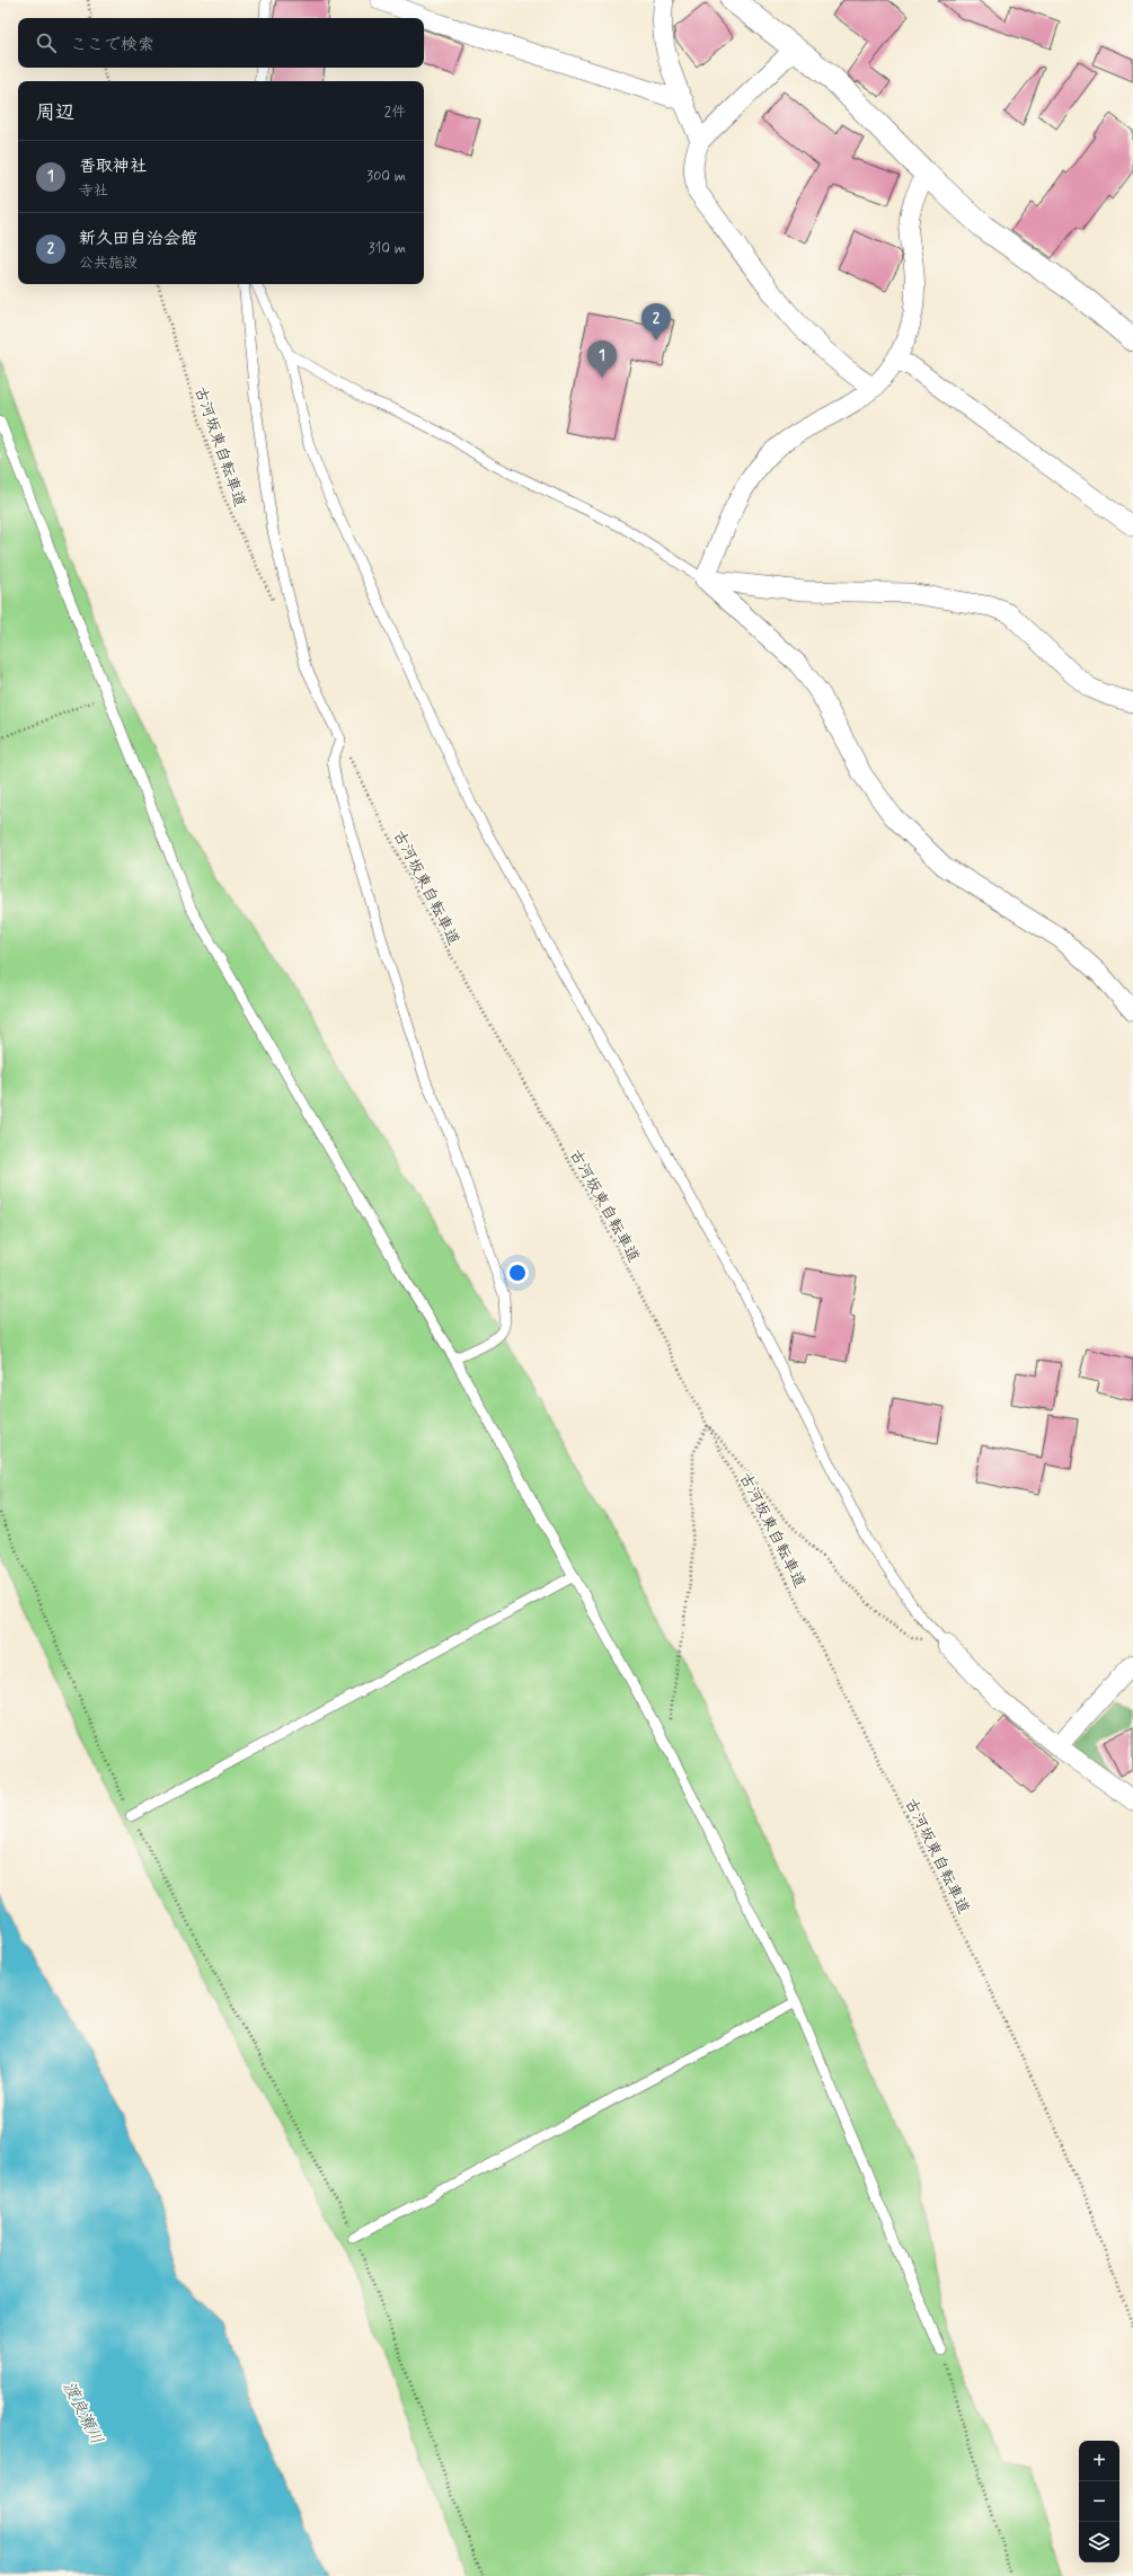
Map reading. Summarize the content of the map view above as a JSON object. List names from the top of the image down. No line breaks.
{"streets":{"path":["古河坂東自転車道"]},"water":["渡良瀬川"],"page":{"search":"ここで検索","heading":["周辺","2件"],"list":[{"mark":"1","name":"香取神社","note":"寺社","value":"300 m"},{"mark":"2","name":"新久田自治会館","note":"公共施設","value":"310 m"}],"pins":["2","1"],"map_buttons":["+","−"]}}
